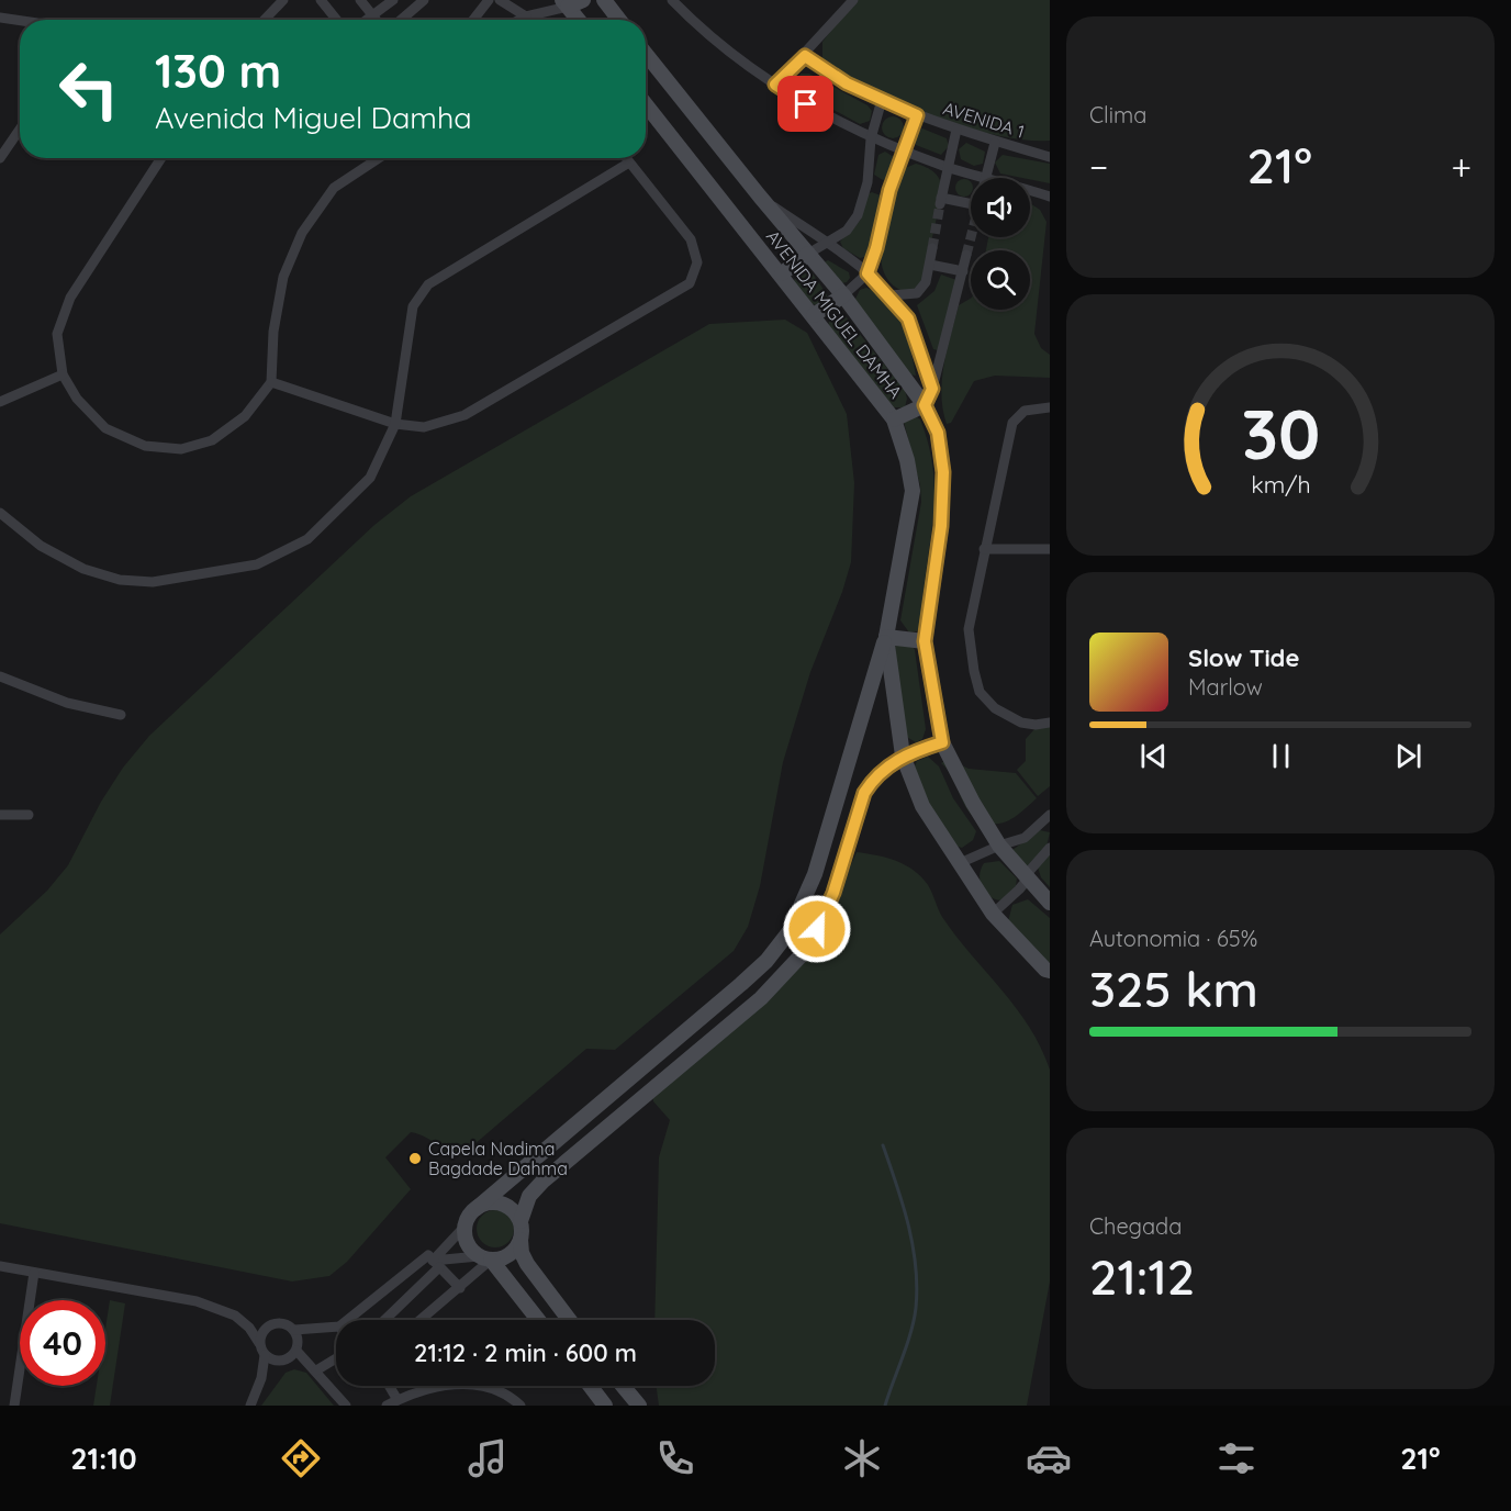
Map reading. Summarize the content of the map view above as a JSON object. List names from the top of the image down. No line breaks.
{"streets":{"street":["AVENIDA 1","AVENIDA MIGUEL DAMHA"]},"places":["Capela Nadima Bagdade Dahma"],"page":{"tile":["Clima",["Autonomia · 65%","325 km"],["Chegada","21:12"]],"turn":["130 m","Avenida Miguel Damha"],"heat":["−","21°","+"],"song":["Slow Tide","Marlow"],"limit":"40","trip":"21:12 · 2 min · 600 m","tabs":["21:10","21°"],"gauge":["30","km/h"]}}
